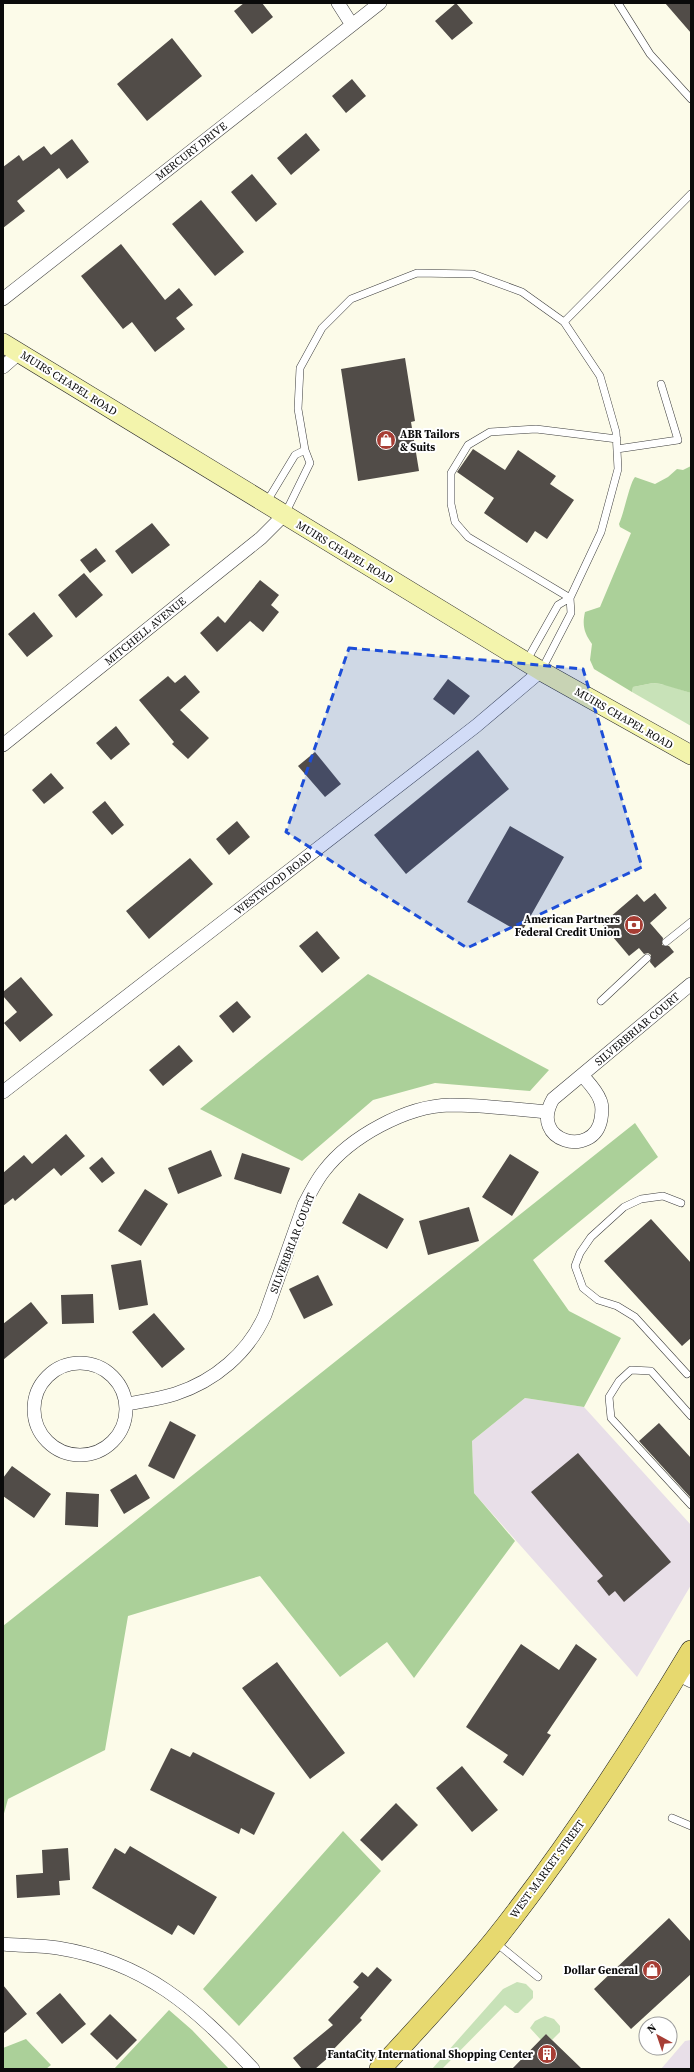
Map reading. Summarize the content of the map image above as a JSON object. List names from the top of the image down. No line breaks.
{"streets":{"main road":["MUIRS CHAPEL ROAD","WEST MARKET STREET"],"street":["MERCURY DRIVE","MITCHELL AVENUE","WESTWOOD ROAD","SILVERBRIAR COURT"]},"crossings":[["MUIRS CHAPEL ROAD","MITCHELL AVENUE"],["MUIRS CHAPEL ROAD","WESTWOOD ROAD"]],"places":{"shop":["ABR Tailors & Suits","Dollar General"],"bank":["American Partners Federal Credit Union"],"building":["FantaCity International Shopping Center"]},"north":"top left"}
